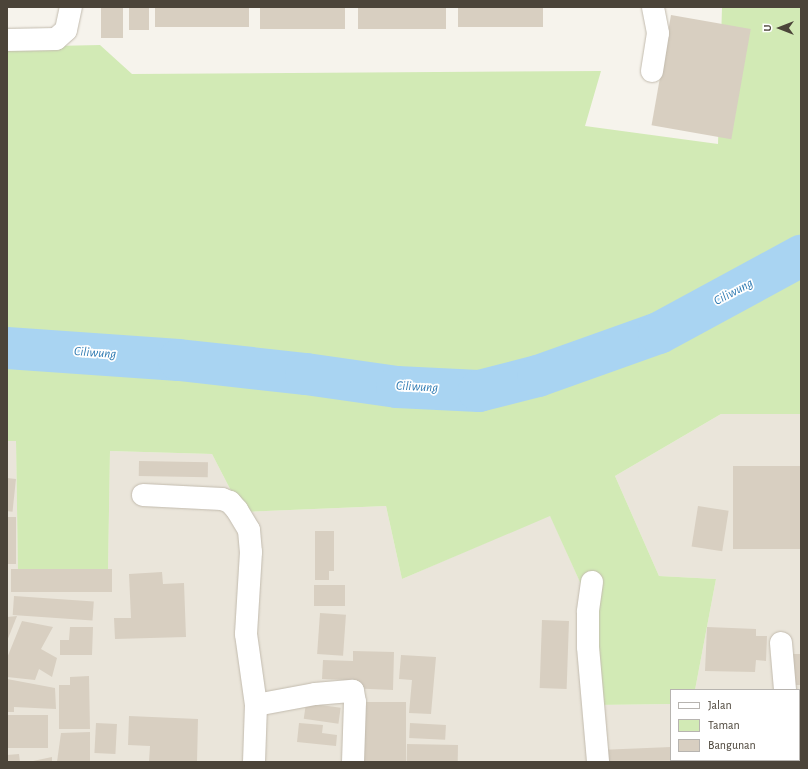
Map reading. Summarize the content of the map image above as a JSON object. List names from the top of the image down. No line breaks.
{"water":["Ciliwung"],"legend":["Jalan","Taman","Bangunan"],"north":"left"}
